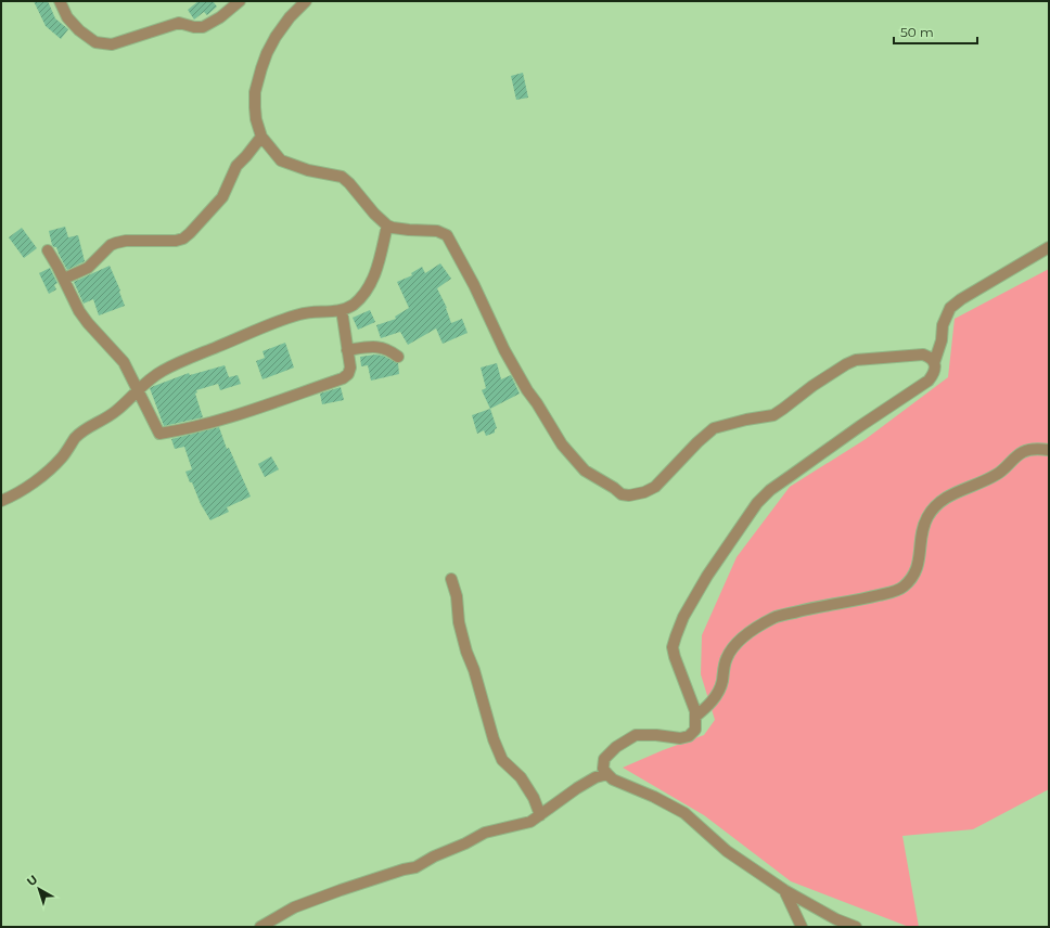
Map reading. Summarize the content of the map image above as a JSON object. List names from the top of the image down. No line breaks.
{"scale_bar":"50 m","north":"top left"}
